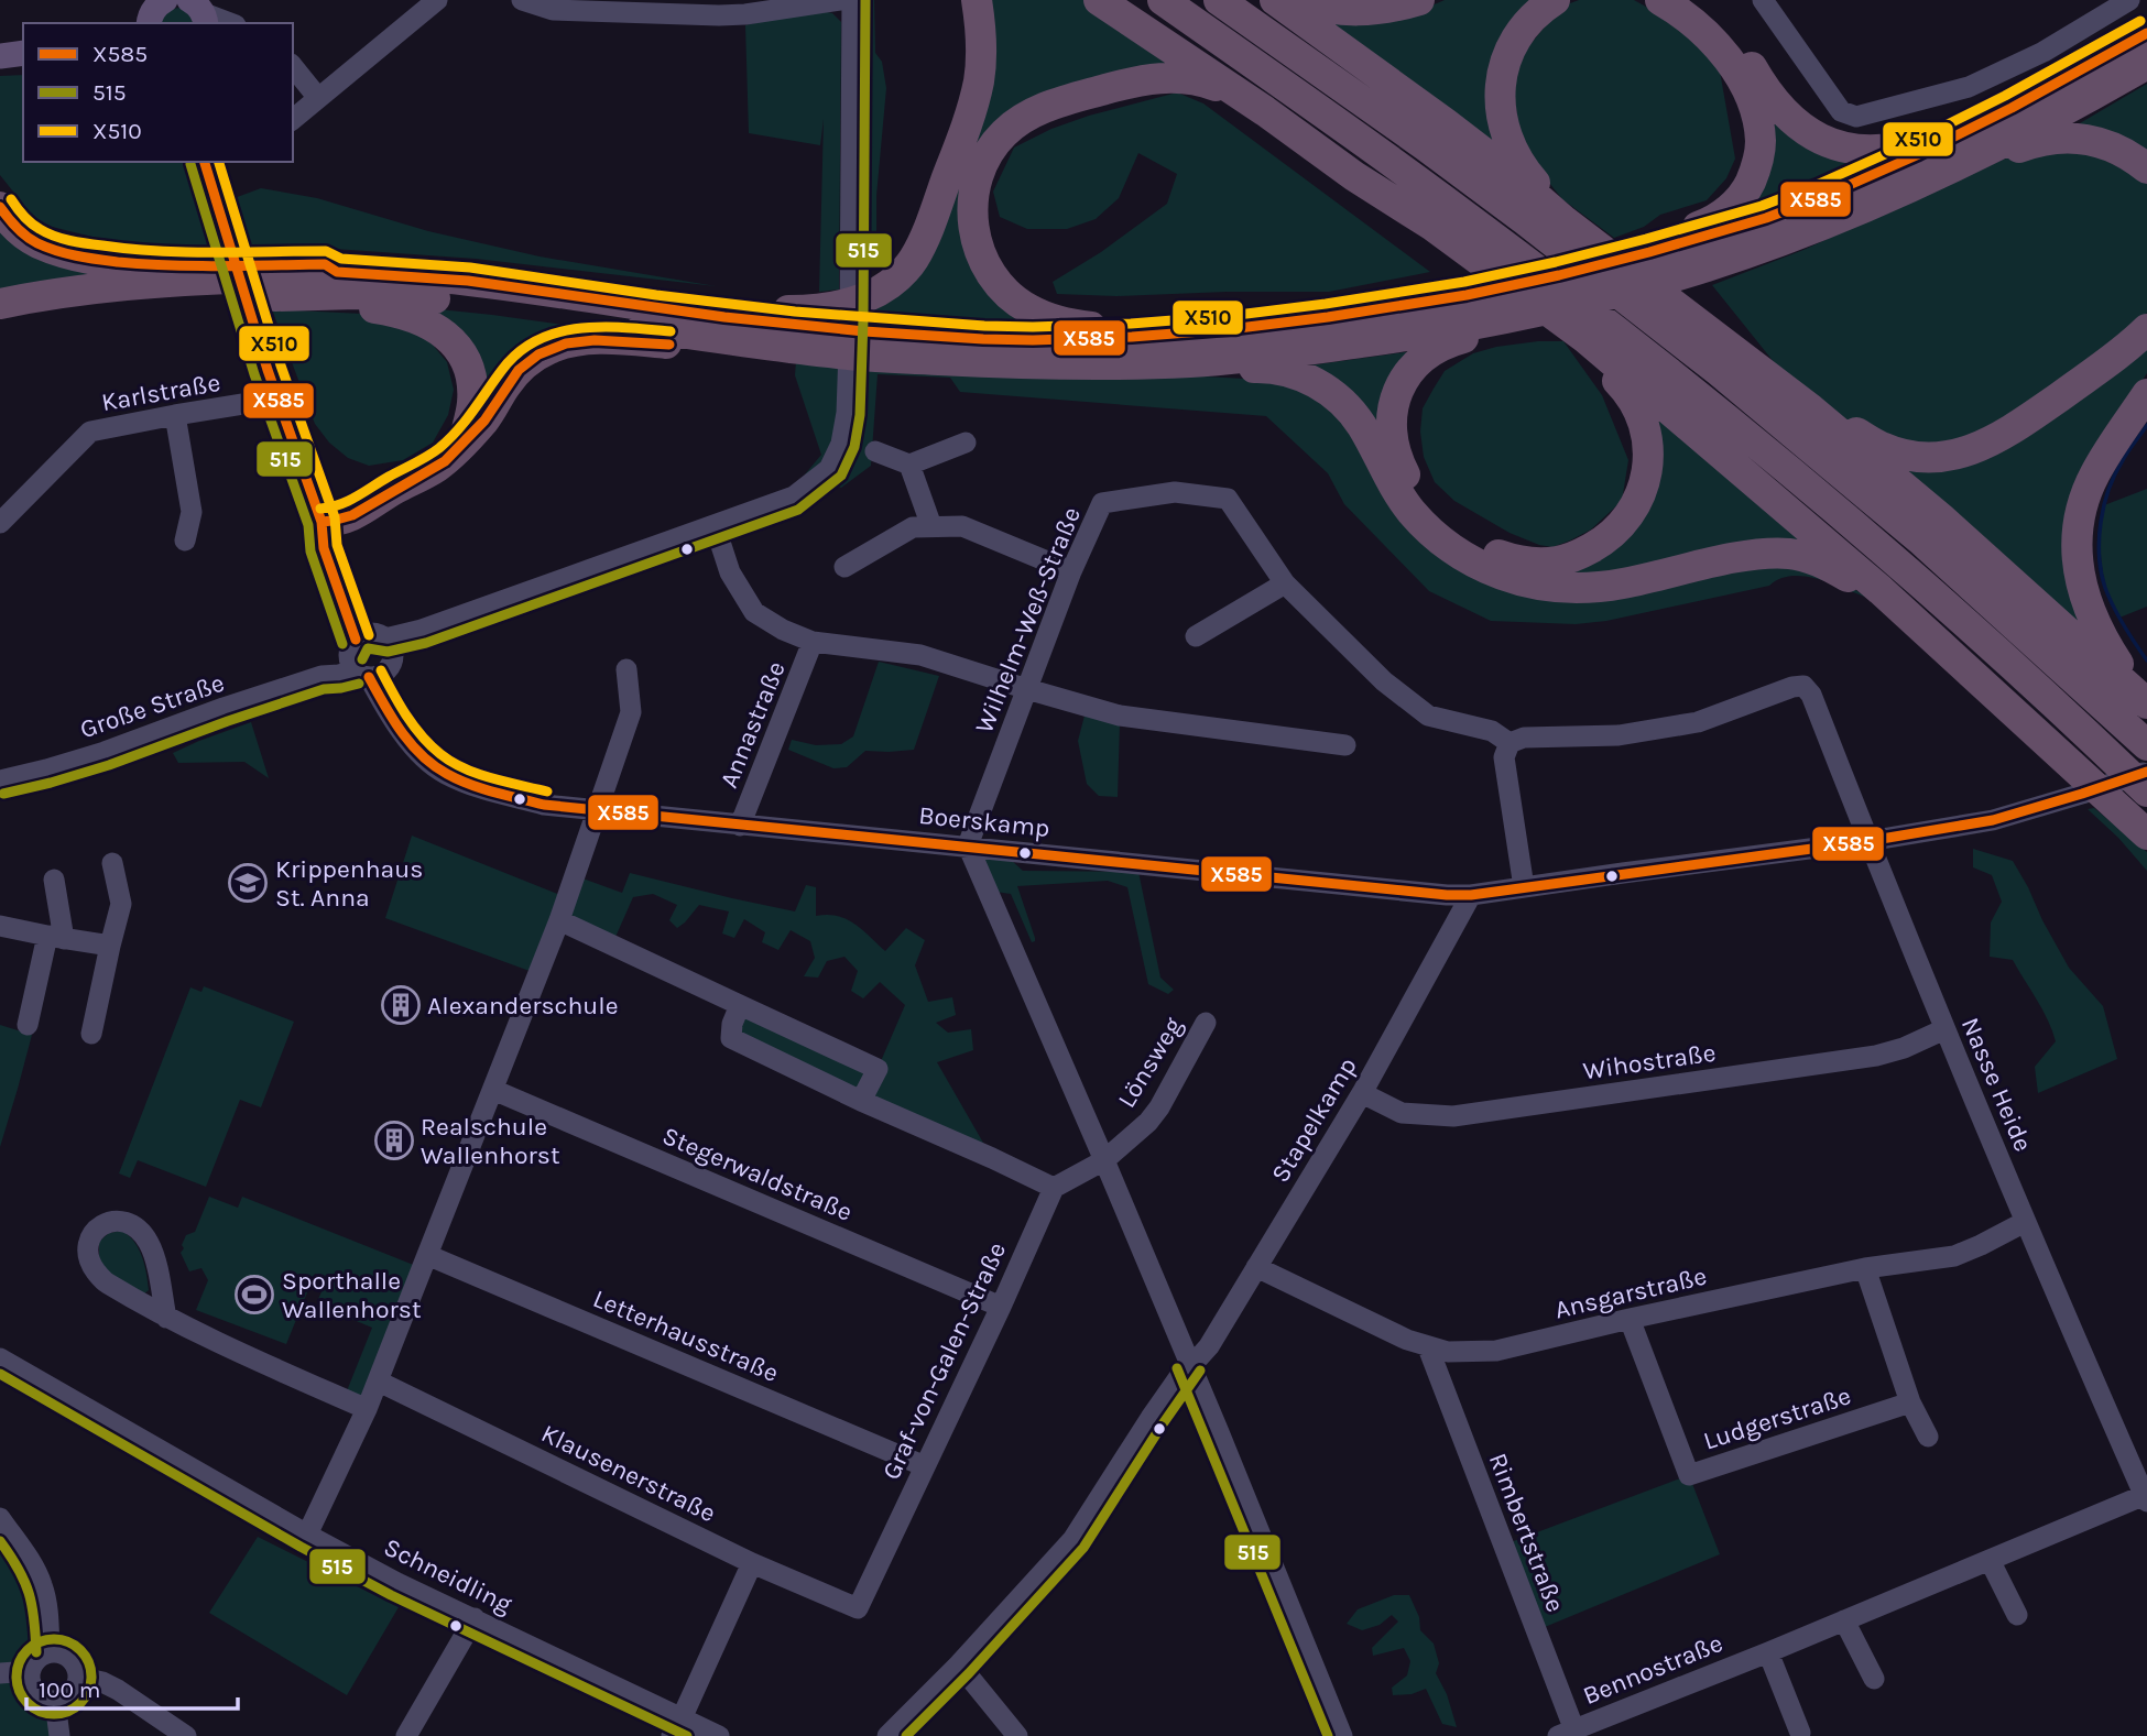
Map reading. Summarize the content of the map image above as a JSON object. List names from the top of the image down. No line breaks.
{"streets":{"street":["Karlstraße","Wilhelm-Weß-Straße","Große Straße","Annastraße","Boerskamp","Wihostraße","Lönsweg","Nasse Heide","Stapelkamp","Stegerwaldstraße","Ansgarstraße","Letterhausstraße","Graf-von-Galen-Straße","Ludgerstraße","Klausenerstraße","Rimbertstraße","Schneidling","Bennostraße"]},"crossings":[["Wilhelm-Weß-Straße","Boerskamp"],["Wilhelm-Weß-Straße","Nasse Heide"],["Große Straße","Boerskamp"],["Annastraße","Boerskamp"],["Boerskamp","Nasse Heide"],["Boerskamp","Stapelkamp"],["Wihostraße","Nasse Heide"],["Wihostraße","Stapelkamp"],["Nasse Heide","Ansgarstraße"],["Nasse Heide","Bennostraße"],["Stapelkamp","Ansgarstraße"],["Stegerwaldstraße","Graf-von-Galen-Straße"],["Ansgarstraße","Ludgerstraße"],["Ansgarstraße","Rimbertstraße"],["Letterhausstraße","Graf-von-Galen-Straße"],["Graf-von-Galen-Straße","Klausenerstraße"],["Rimbertstraße","Bennostraße"]],"places":{"school or university":["Krippenhaus St. Anna"],"building":["Alexanderschule","Realschule Wallenhorst"],"sports":["Sporthalle Wallenhorst"]},"lines":["transit line 515","transit line X510","transit line X585"],"legend":["X585","515","X510"],"scale_bar":"100 m"}
